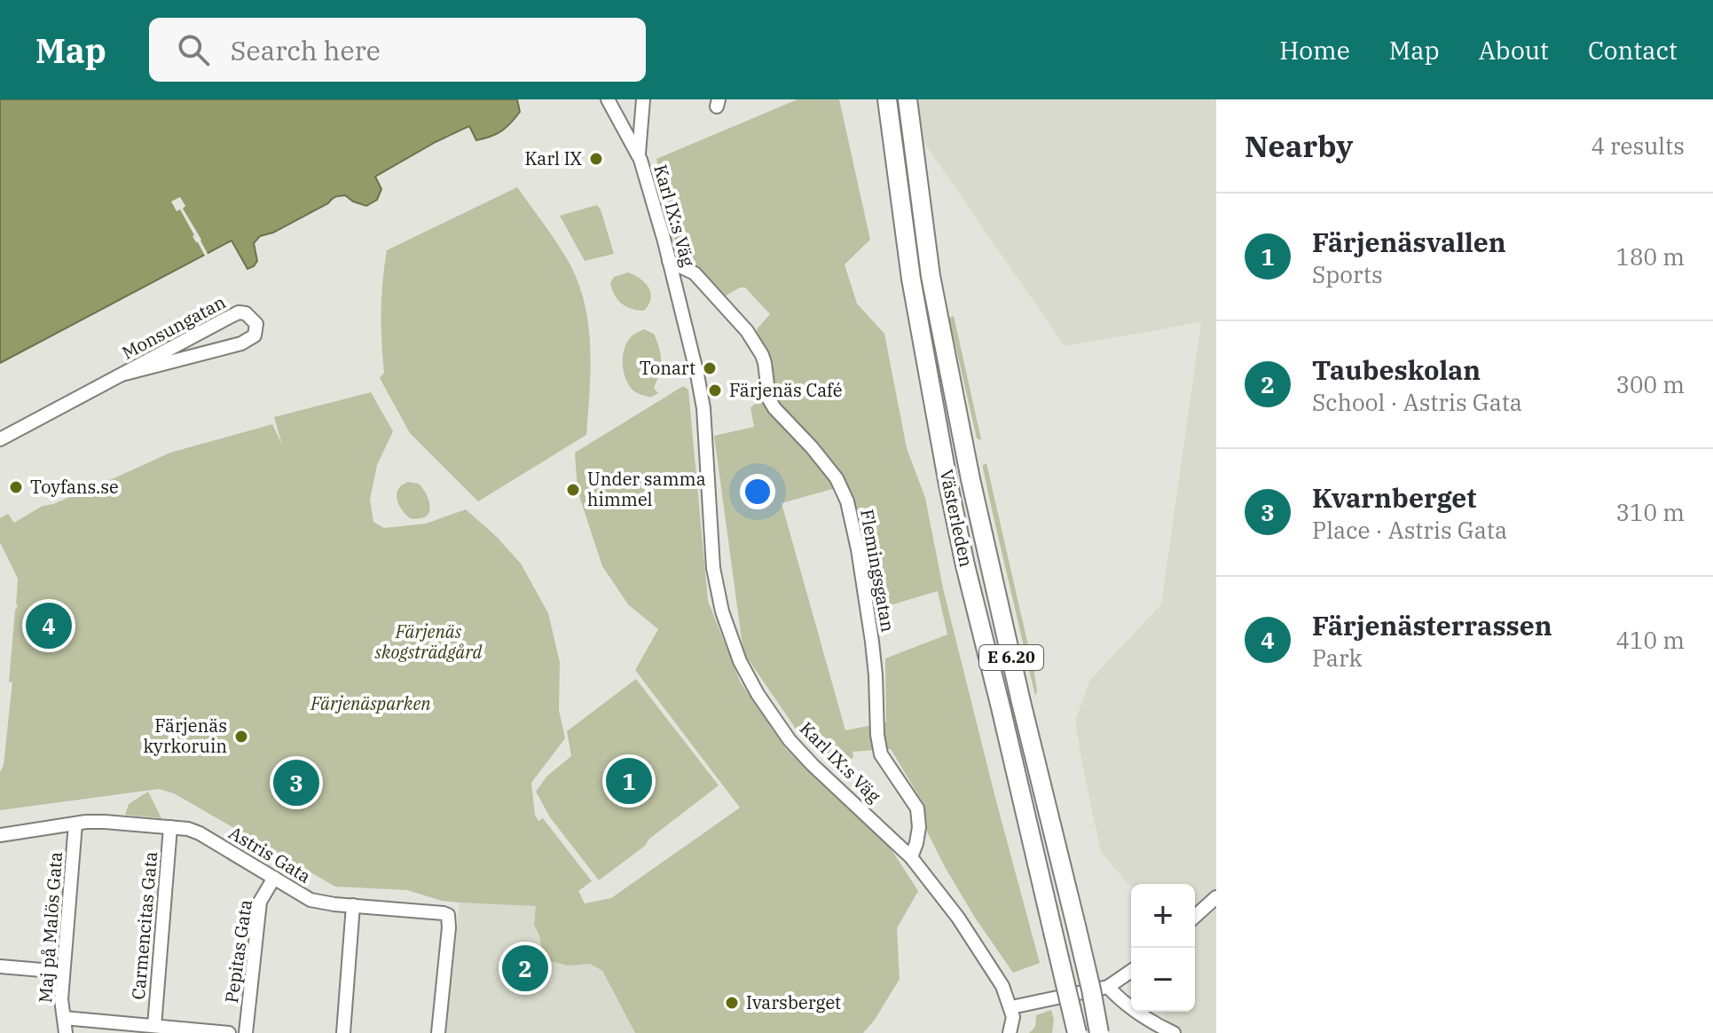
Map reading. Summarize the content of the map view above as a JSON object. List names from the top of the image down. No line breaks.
{"streets":{"highway":["Västerleden","E 6.20"],"street":["Karl IX:s Väg","Monsungatan","Flemingsgatan","Astris Gata","Carmencitas Gata","Maj på Malös Gata","Pepitas Gata"]},"crossings":[["Karl IX:s Väg","Flemingsgatan"],["Astris Gata","Carmencitas Gata"],["Astris Gata","Maj på Malös Gata"],["Astris Gata","Pepitas Gata"]],"parks":["Färjenäs skogsträdgård","Färjenäsparken"],"places":["Karl IX","Tonart","Färjenäs Café","Toyfans.se","Under samma himmel","Färjenäs kyrkoruin","Ivarsberget"],"page":{"header":"Map","search":"Search here","nav":["Home","Map","About","Contact"],"heading":["Nearby","4 results"],"list":[{"mark":"1","name":"Färjenäsvallen","note":"Sports","value":"180 m"},{"mark":"2","name":"Taubeskolan","note":"School · Astris Gata","value":"300 m"},{"mark":"3","name":"Kvarnberget","note":"Place · Astris Gata","value":"310 m"},{"mark":"4","name":"Färjenästerrassen","note":"Park","value":"410 m"}],"pins":["4","1","3","2"],"map_buttons":["+","−"]}}
